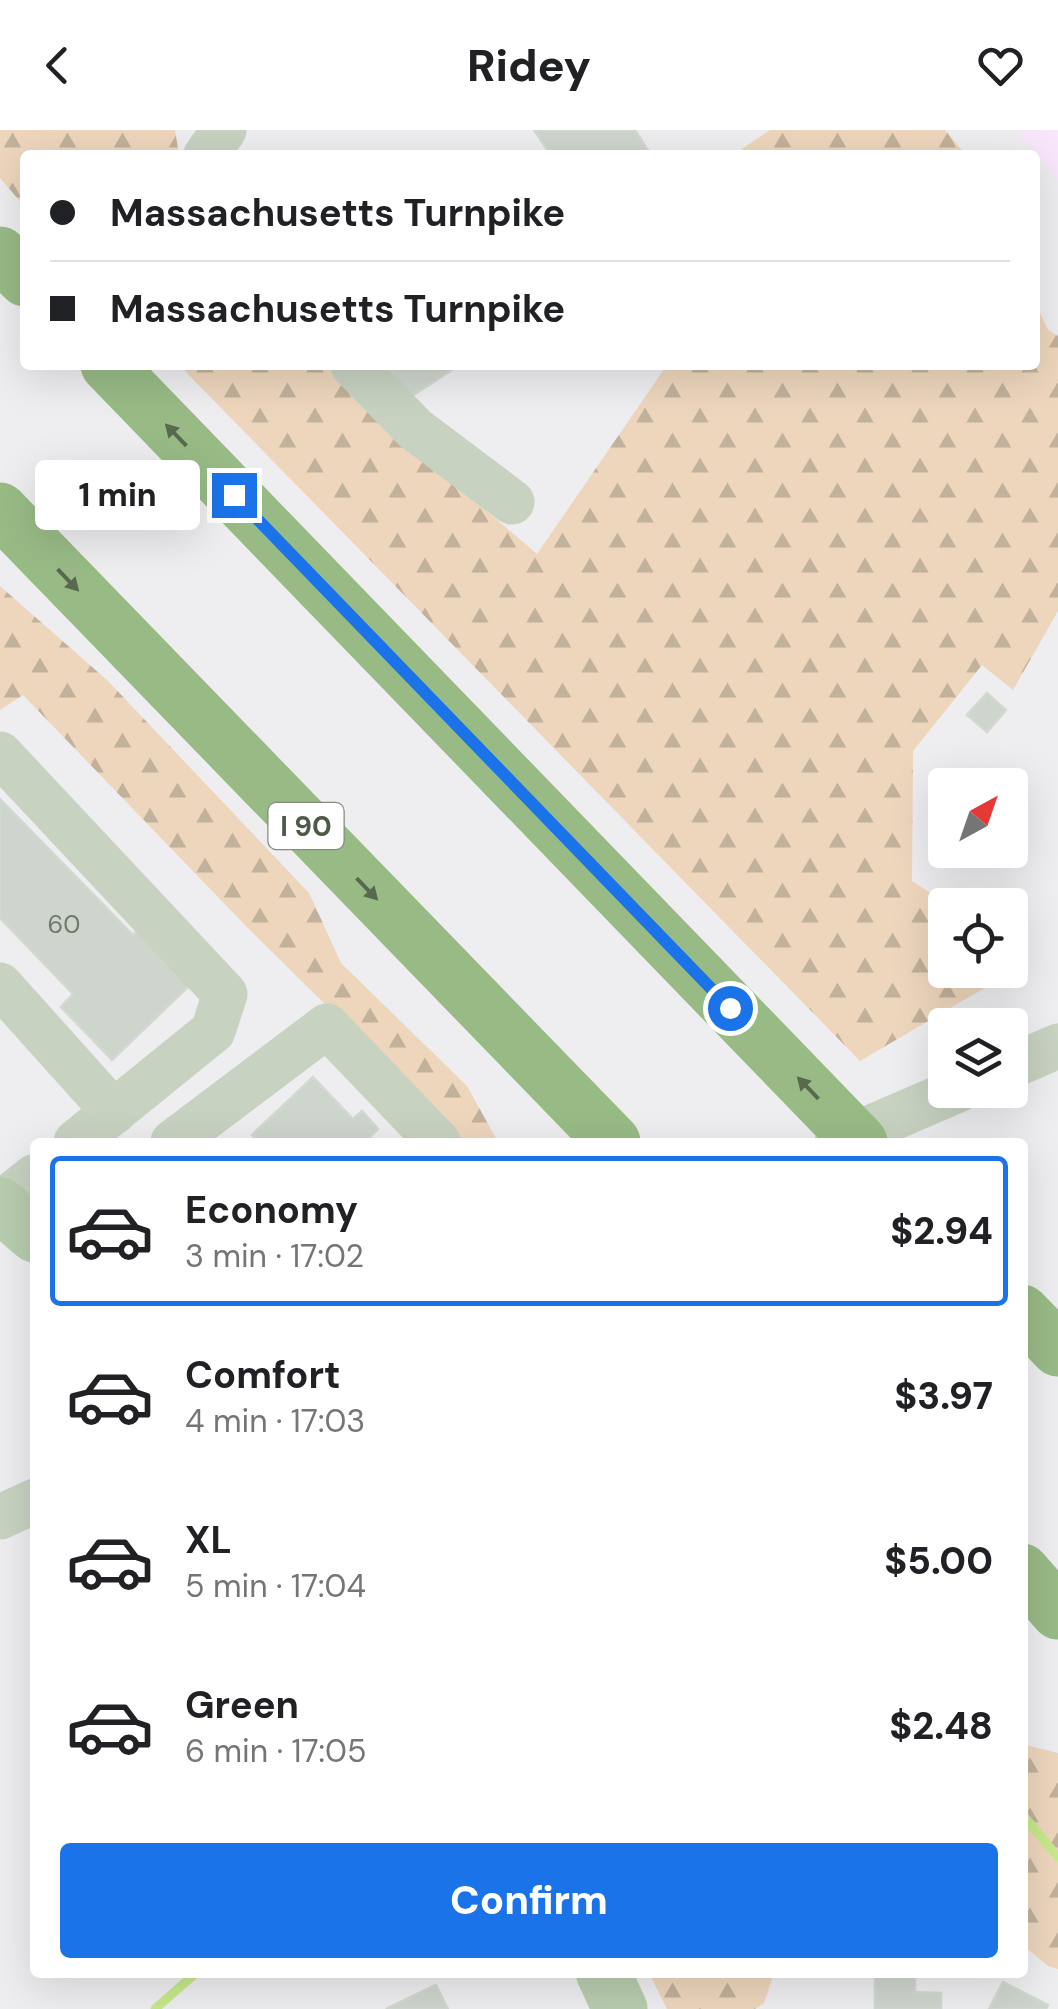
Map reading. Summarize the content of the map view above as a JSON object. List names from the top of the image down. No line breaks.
{"streets":{"highway":["I 90"]},"house_numbers":["60"],"north":"top right","page":{"header":"Ridey","banner":["Massachusetts Turnpike","Massachusetts Turnpike"],"bubble":"1 min","list":[{"name":"Economy","note":"3 min · 17:02","value":"$2.94"},{"name":"Comfort","note":"4 min · 17:03","value":"$3.97"},{"name":"XL","note":"5 min · 17:04","value":"$5.00"},{"name":"Green","note":"6 min · 17:05","value":"$2.48"}],"buttons":"Confirm"}}
